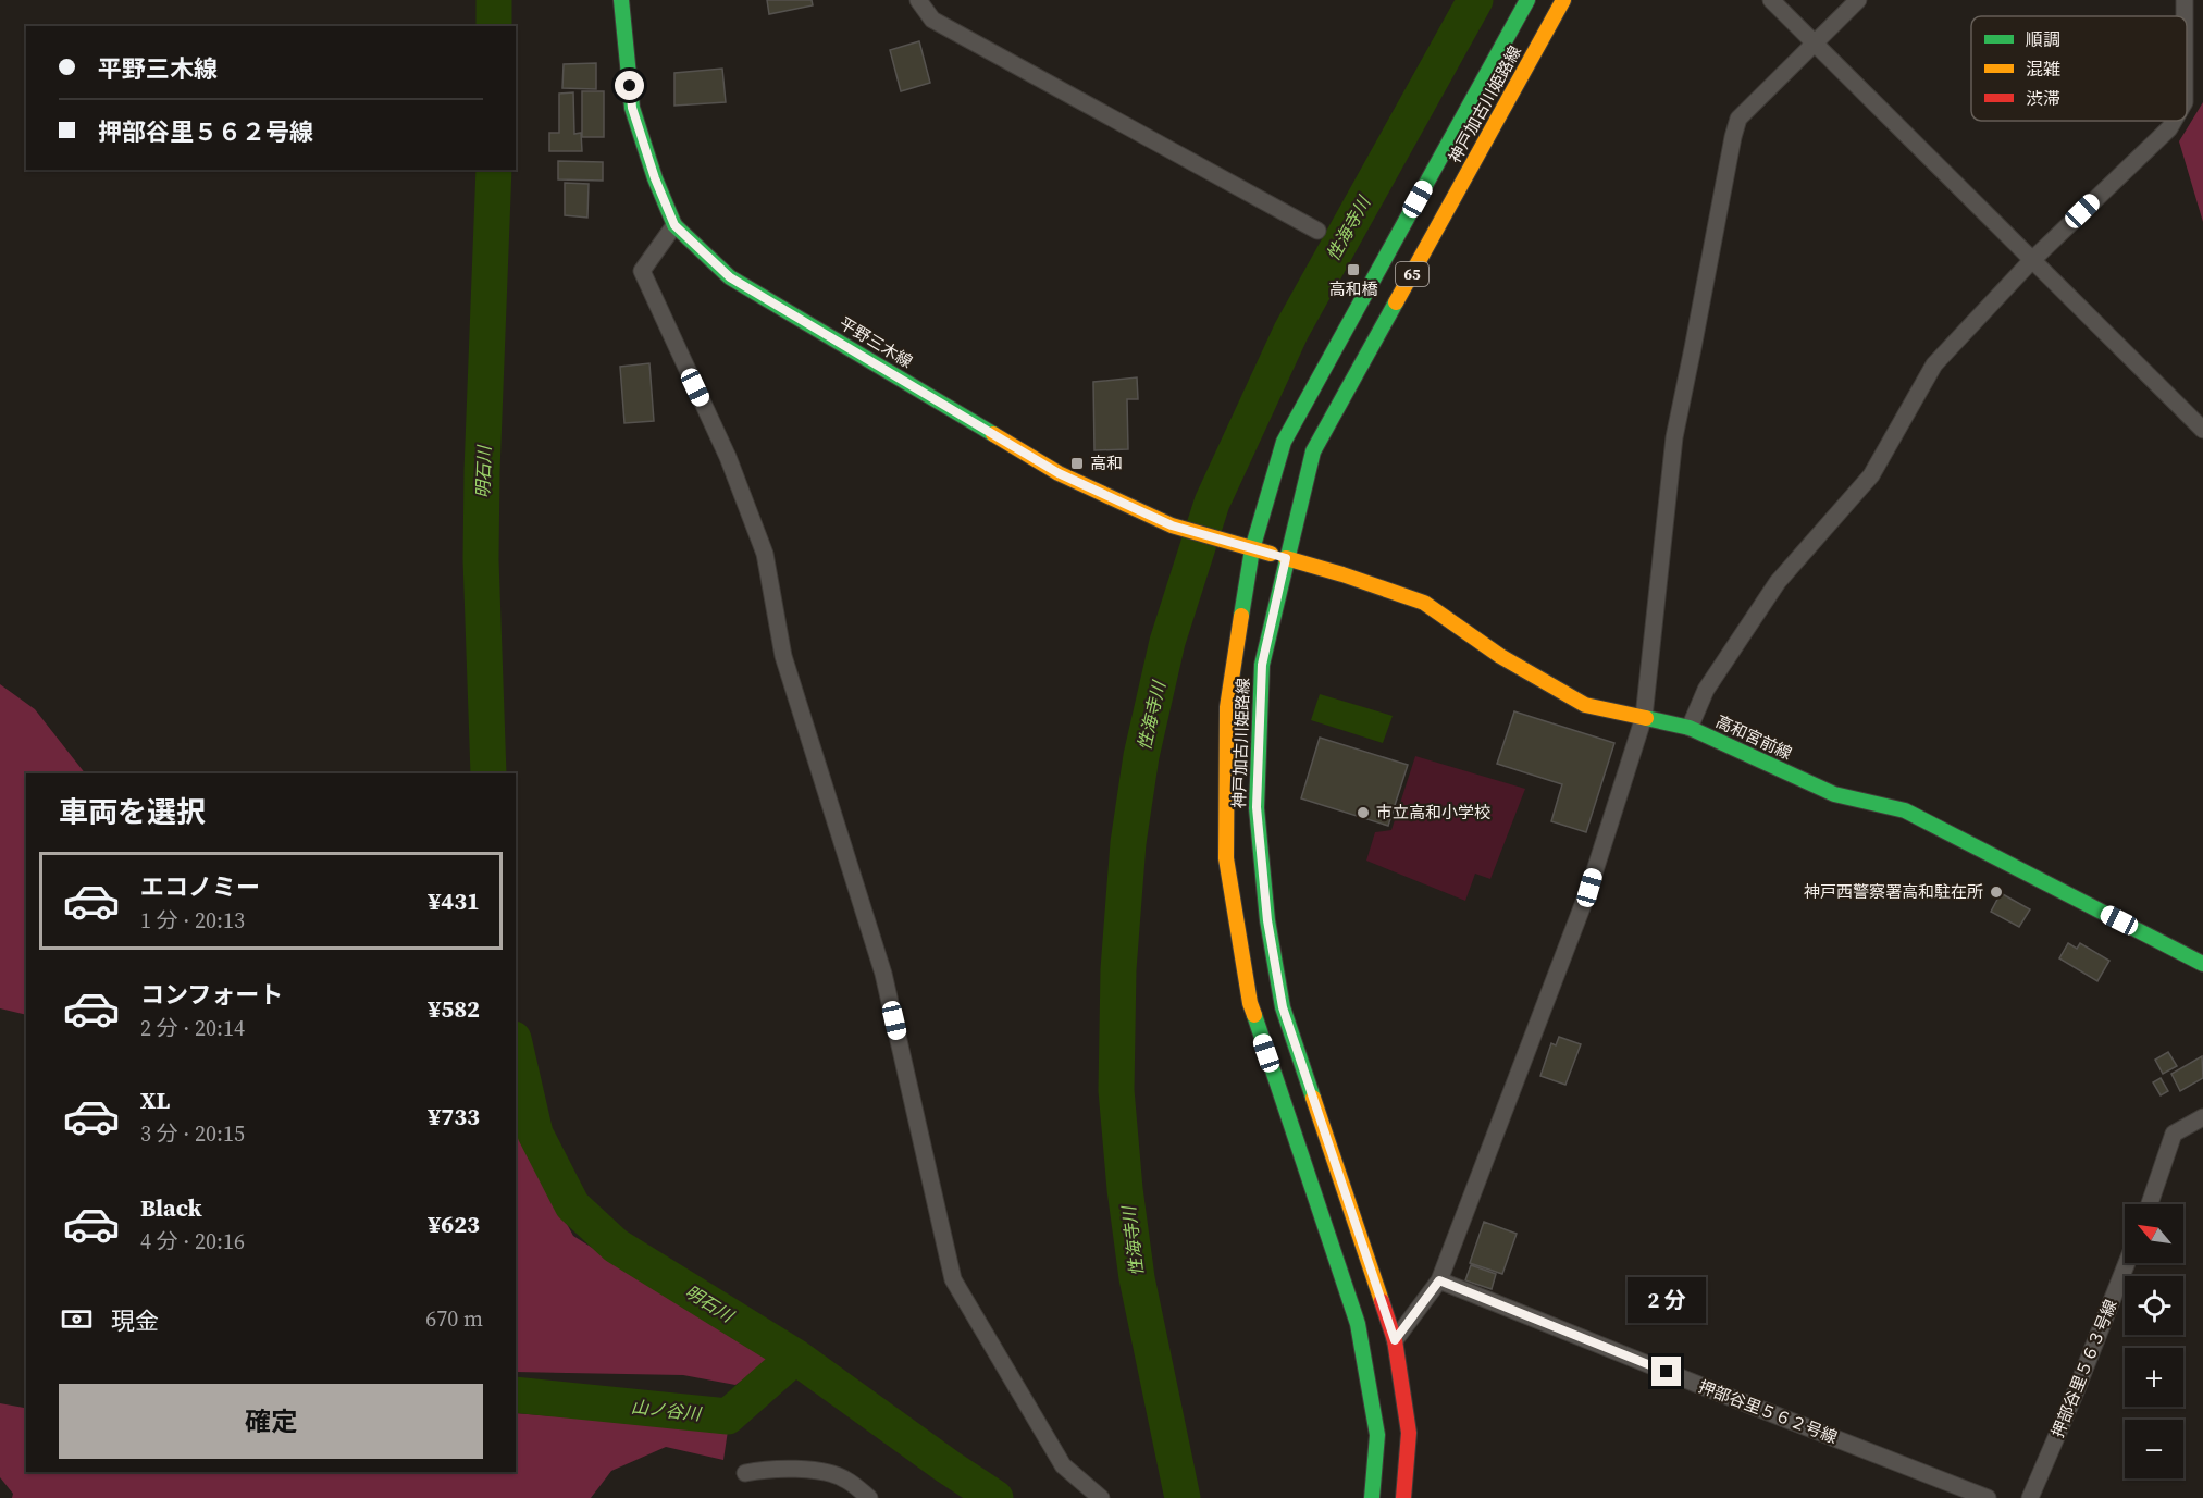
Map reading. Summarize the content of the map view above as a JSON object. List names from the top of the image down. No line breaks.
{"streets":{"main road":["神戸加古川姫路線","65","平野三木線","高和宮前線"],"street":["押部谷里５６３号線","押部谷里５６２号線"]},"crossings":[["神戸加古川姫路線","平野三木線"],["神戸加古川姫路線","高和宮前線"],["平野三木線","高和宮前線"]],"water":["性海寺川","明石川","山ノ谷川"],"places":{"transit":["高和橋","高和"],"other":["市立高和小学校","神戸西警察署高和駐在所"]},"legend":["順調","混雑","渋滞"],"north":"top left","page":{"banner":["平野三木線","押部谷里５６２号線"],"heading":"車両を選択","list":[{"name":"エコノミー","note":"1 分 · 20:13","value":"¥431"},{"name":"コンフォート","note":"2 分 · 20:14","value":"¥582"},{"name":"XL","note":"3 分 · 20:15","value":"¥733"},{"name":"Black","note":"4 分 · 20:16","value":"¥623"}],"map_buttons":["+","−"],"bubble":"2 分","pay":["現金","670 m"],"buttons":"確定"}}
